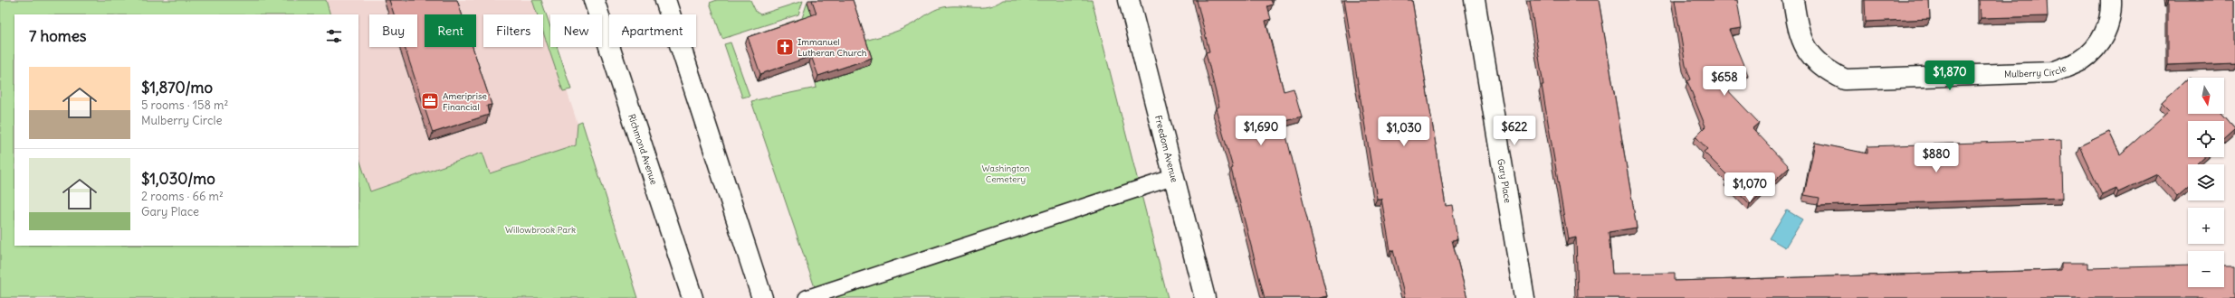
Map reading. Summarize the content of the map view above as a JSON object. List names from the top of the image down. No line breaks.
{"streets":{"street":["Mulberry Circle","Richmond Avenue","Freedom Avenue","Gary Place"]},"parks":["Washington Cemetery","Willowbrook Park"],"places":{"church":["Immanuel Lutheran Church"],"office":["Ameriprise Financial"]},"north":"bottom","page":{"chip":["Buy","Rent","Filters","New","Apartment"],"heading":"7 homes","list":[{"name":"$1,870/mo","note":"5 rooms · 158 m² · Mulberry Circle"},{"name":"$1,030/mo","note":"2 rooms · 66 m² · Gary Place"}],"price":["$1,870","$658","$1,690","$622","$1,030","$880","$1,070"],"map_buttons":["+","−"]}}
